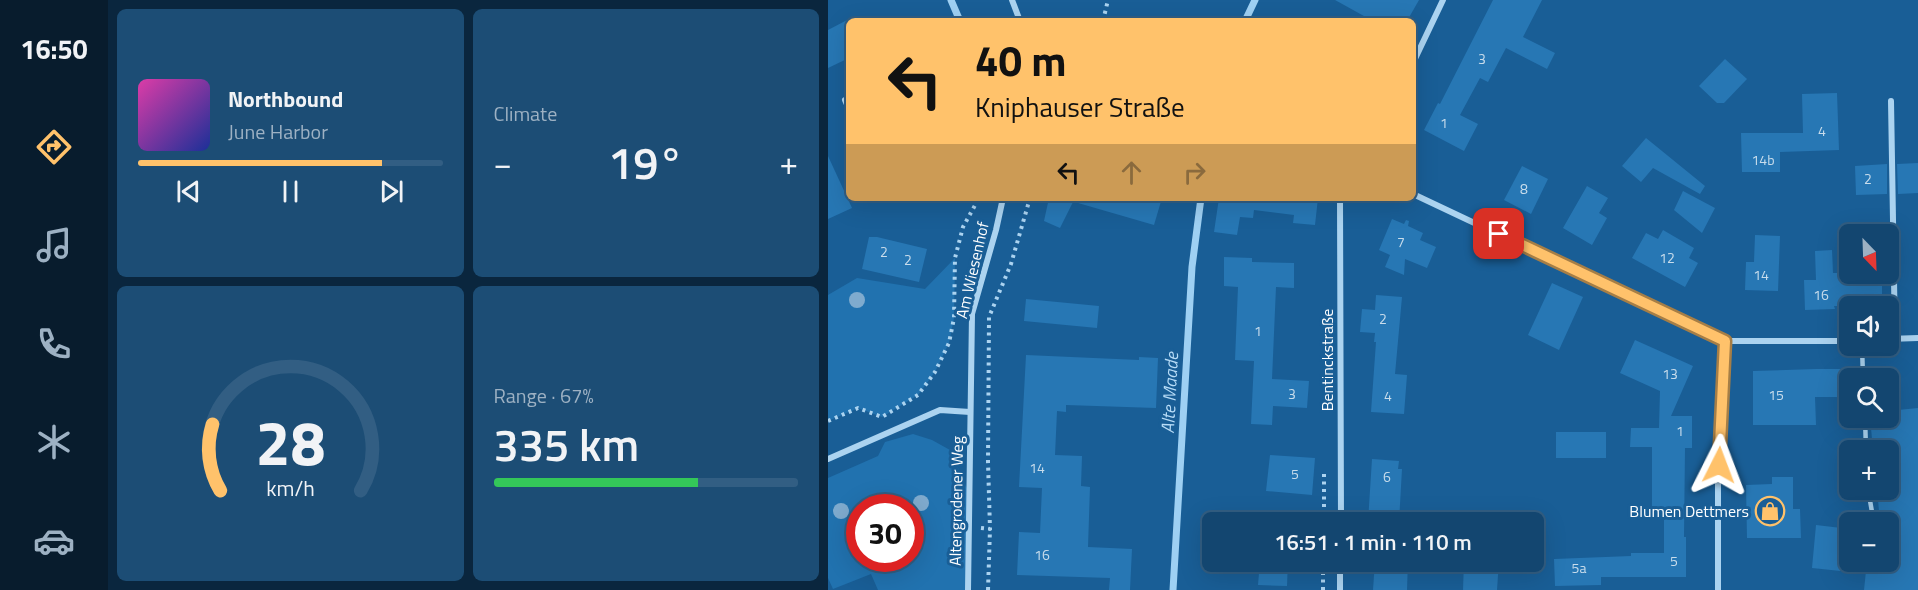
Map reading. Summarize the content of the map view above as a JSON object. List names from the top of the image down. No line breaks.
{"streets":{"street":["Am Wiesenhof","Bentinckstraße","Altengrodener Weg"]},"crossings":[["Am Wiesenhof","Altengrodener Weg"]],"water":["Alte Maade"],"places":{"shop":["Blumen Dettmers"]},"house_numbers":["3","1","4","14b","2","8","7","2","12","2","14","16","2","1","13","3","15","4","1","14","5","6","16","5","5a"],"north":"bottom right","page":{"tabs":"16:50","tile":["Climate",["Range · 67%","335 km"]],"turn":["40 m","Kniphauser Straße"],"song":["Northbound","June Harbor"],"heat":["−","19°","+"],"map_buttons":["+","−"],"limit":"30","trip":"16:51 · 1 min · 110 m","gauge":["28","km/h"]}}
